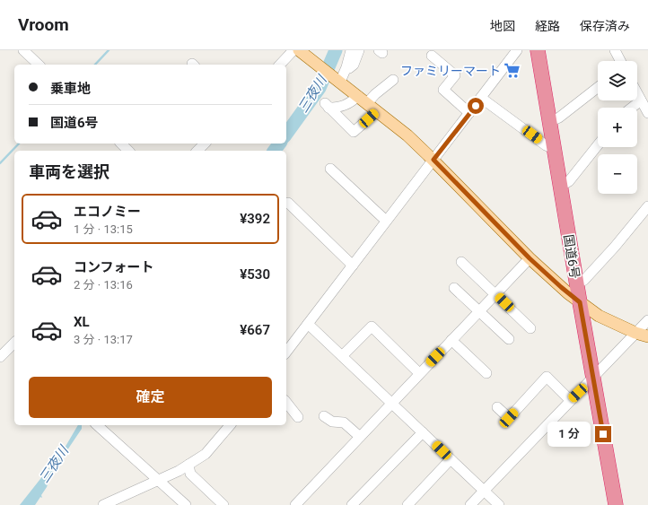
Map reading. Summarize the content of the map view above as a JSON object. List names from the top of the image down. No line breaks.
{"streets":{"highway":["国道6号"]},"water":["三夜川"],"places":{"supermarket":["ファミリーマート"]},"page":{"header":"Vroom","nav":["地図","経路","保存済み"],"map_buttons":["+","−"],"banner":["乗車地","国道6号"],"heading":"車両を選択","list":[{"name":"エコノミー","note":"1 分 · 13:15","value":"¥392"},{"name":"コンフォート","note":"2 分 · 13:16","value":"¥530"},{"name":"XL","note":"3 分 · 13:17","value":"¥667"}],"buttons":"確定","bubble":"1 分"}}
